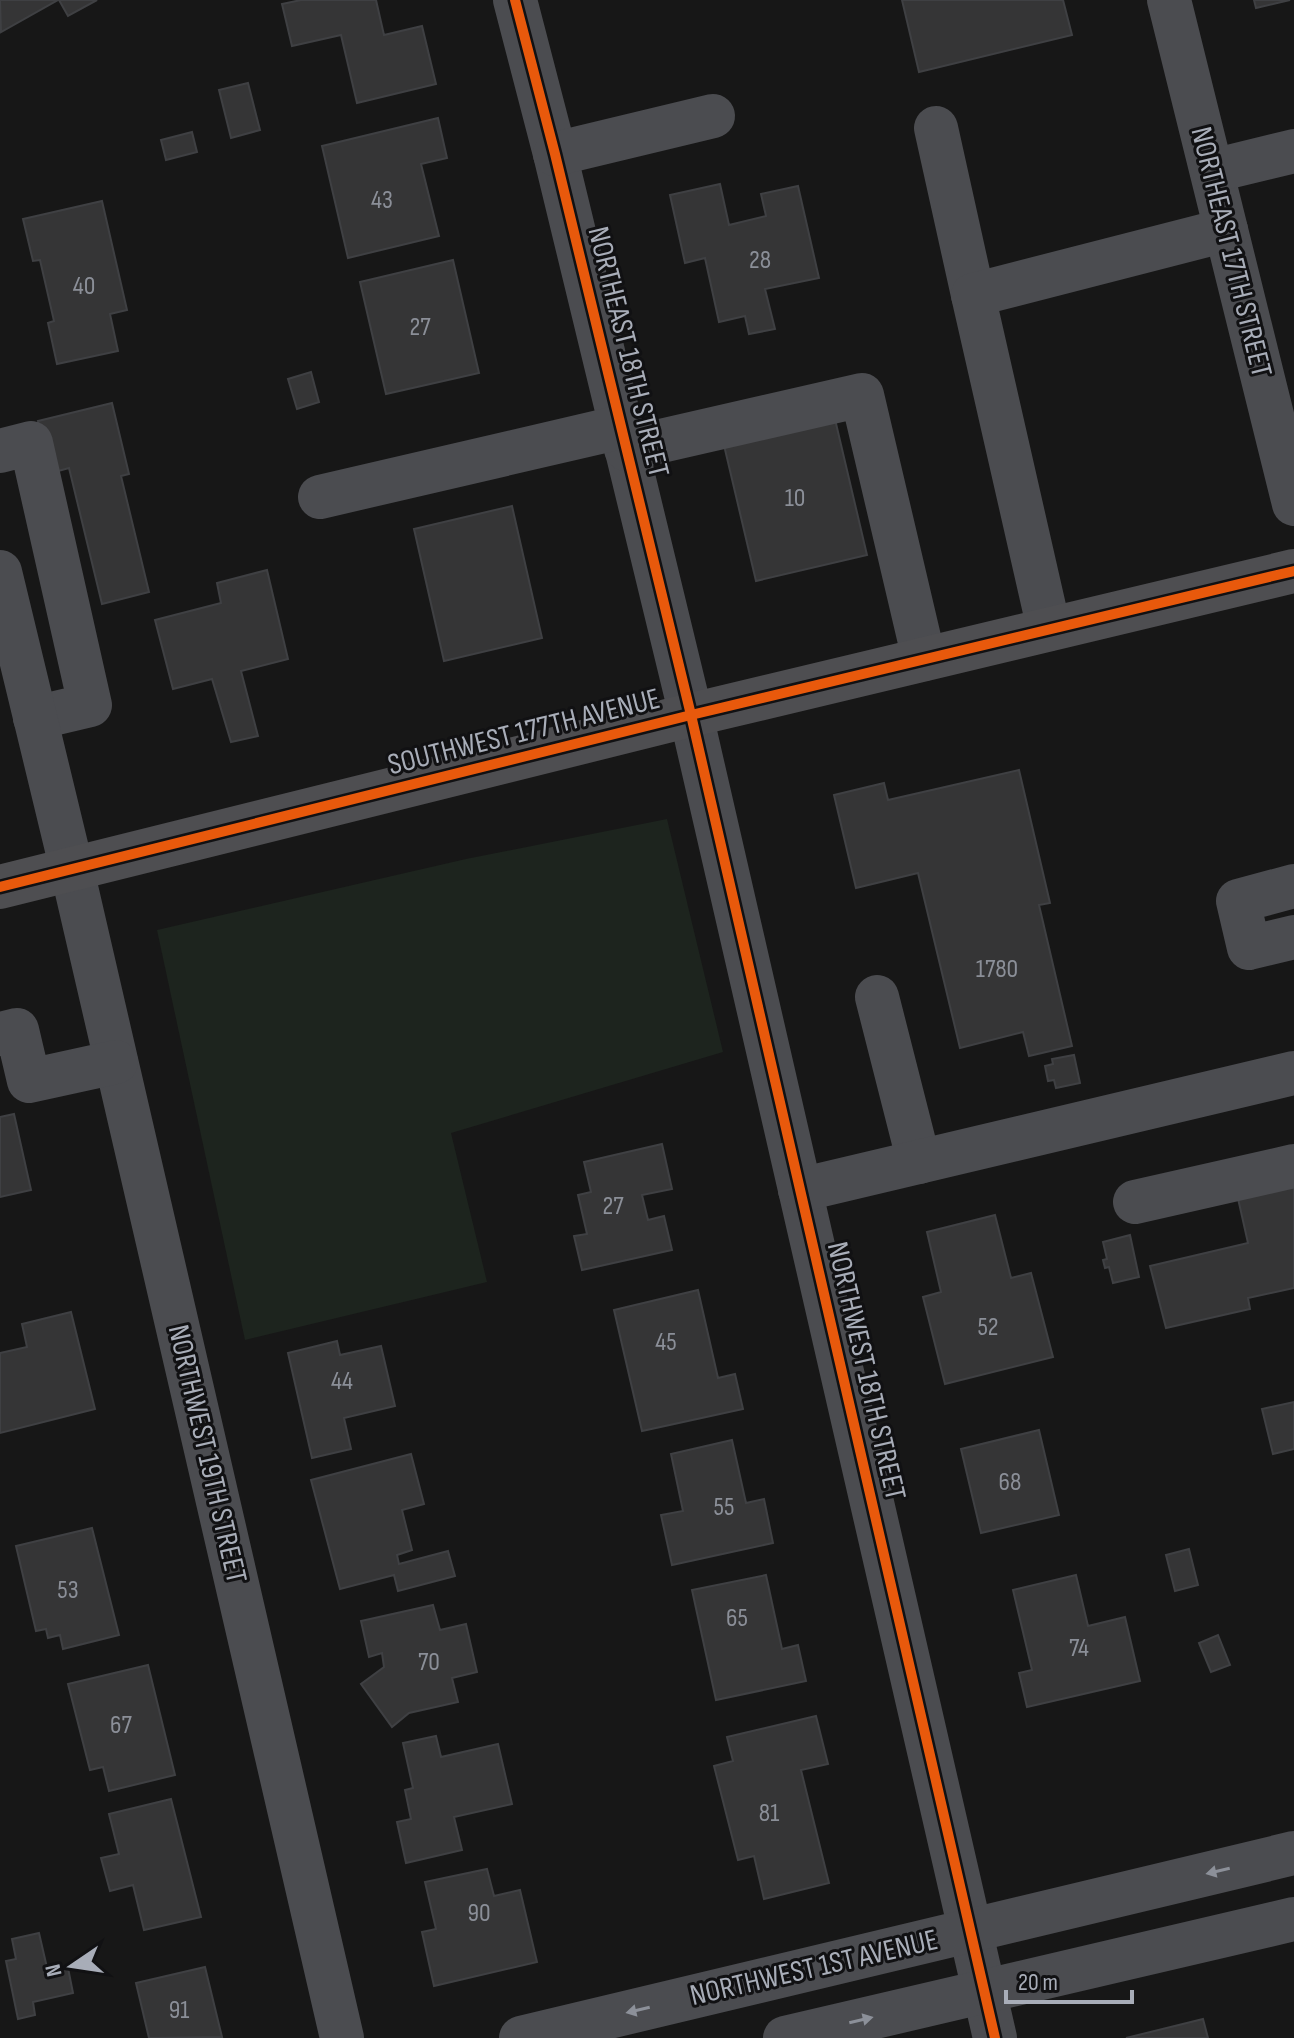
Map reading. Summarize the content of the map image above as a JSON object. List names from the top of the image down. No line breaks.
{"streets":{"highway":["SOUTHWEST 177TH AVENUE"],"street":["NORTHEAST 17TH STREET","NORTHEAST 18TH STREET","NORTHWEST 18TH STREET","NORTHWEST 19TH STREET","NORTHWEST 1ST AVENUE"]},"crossings":[["NORTHEAST 18TH STREET","SOUTHWEST 177TH AVENUE"],["NORTHEAST 18TH STREET","NORTHWEST 18TH STREET"],["SOUTHWEST 177TH AVENUE","NORTHWEST 18TH STREET"],["SOUTHWEST 177TH AVENUE","NORTHWEST 19TH STREET"],["NORTHWEST 18TH STREET","NORTHWEST 1ST AVENUE"]],"house_numbers":["43","28","40","27","10","1780","27","52","45","44","68","55","53","65","74","70","67","81","90","91"],"scale_bar":"20 m","north":"left"}
